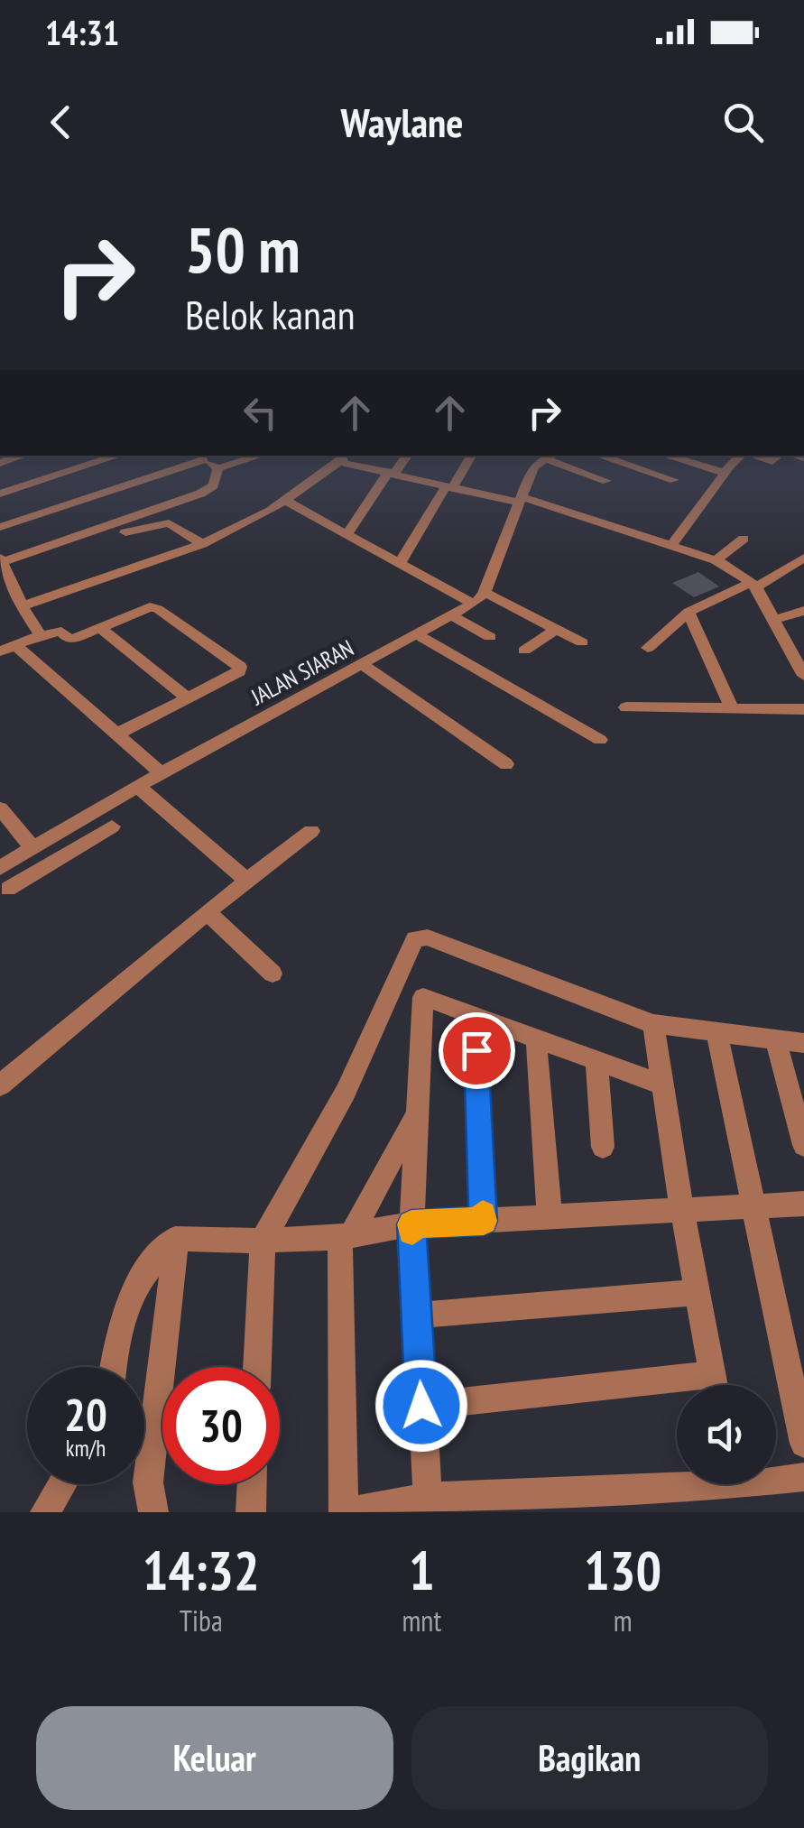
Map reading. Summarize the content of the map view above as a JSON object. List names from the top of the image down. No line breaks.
{"streets":{"street":["JALAN SIARAN"]},"page":{"status":"14:31","header":"Waylane","turn":["50 m","Belok kanan"],"speed":"20 km/h","limit":"30","eta":["14:32","Tiba","1","mnt","130","m"],"buttons":["Keluar","Bagikan"]}}
